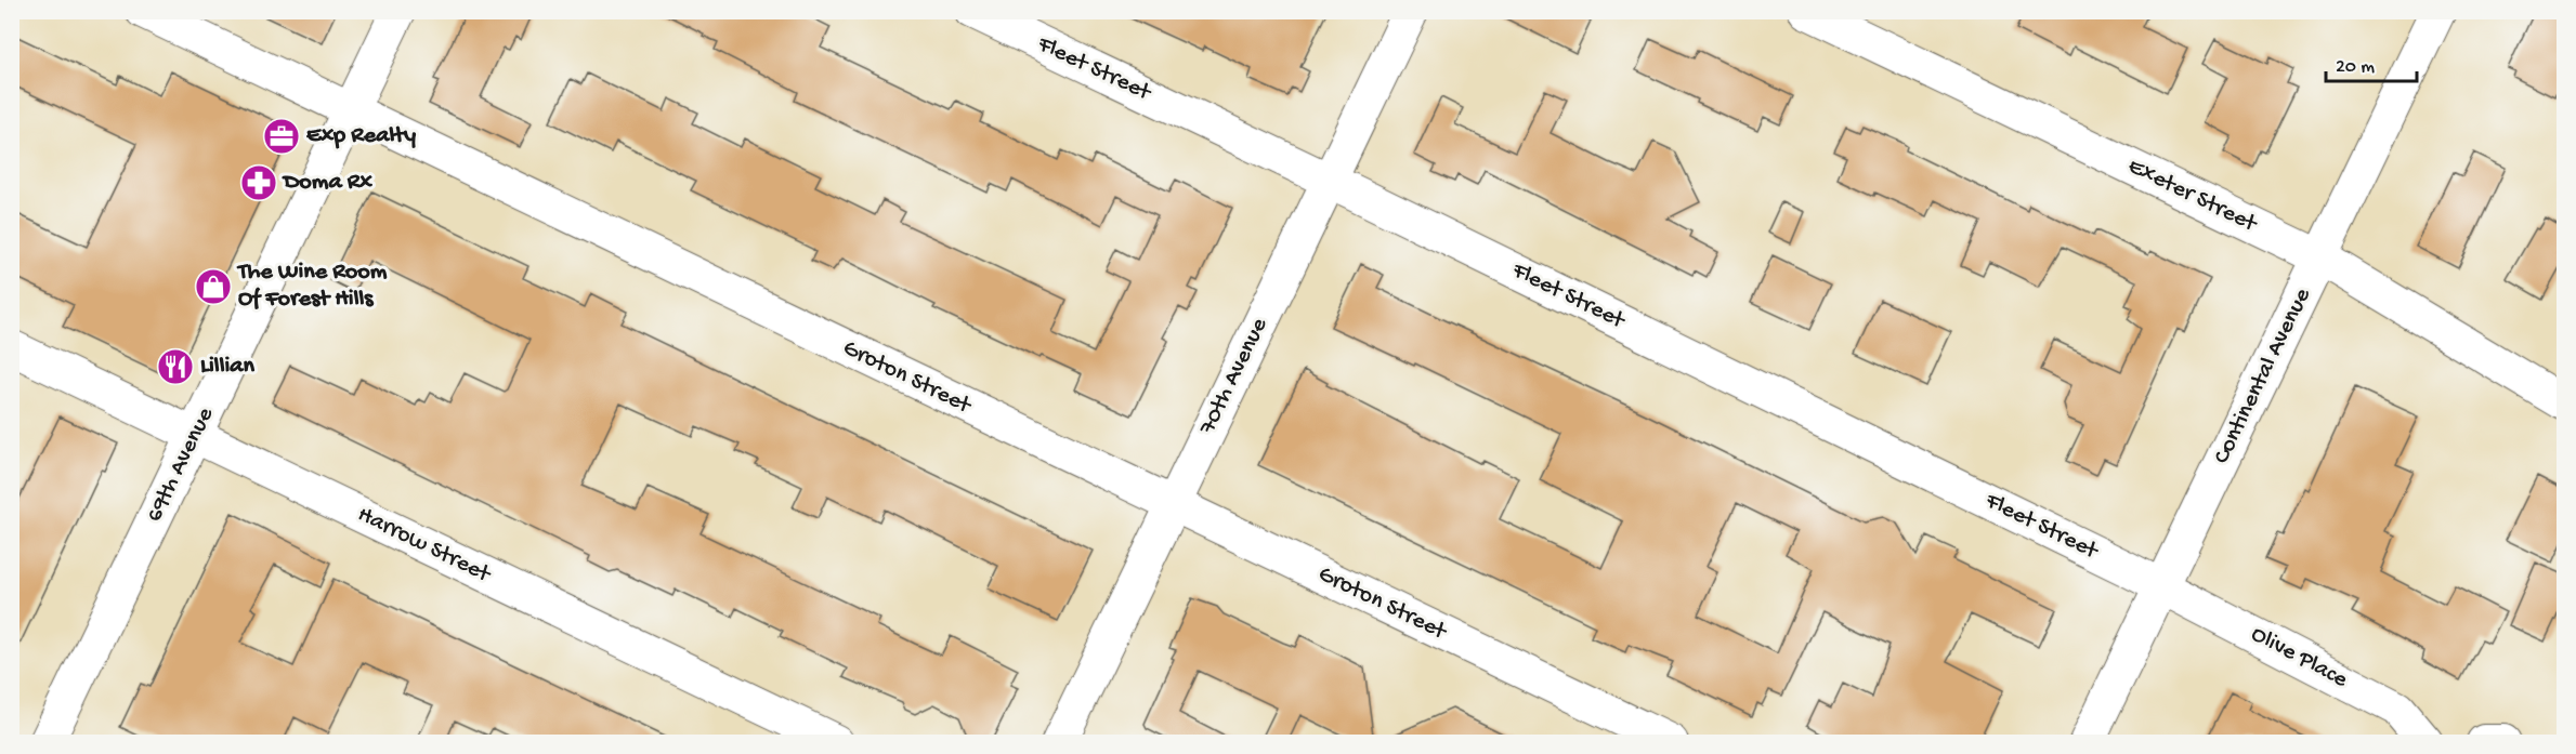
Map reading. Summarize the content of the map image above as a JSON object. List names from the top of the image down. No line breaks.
{"streets":{"street":["Fleet Street","Exeter Street","70th Avenue","Continental Avenue","Groton Street","69th Avenue","Harrow Street","Olive Place"]},"crossings":[["Fleet Street","70th Avenue"],["Fleet Street","Continental Avenue"],["Fleet Street","Olive Place"],["Exeter Street","Continental Avenue"],["70th Avenue","Groton Street"],["Continental Avenue","Olive Place"],["Groton Street","69th Avenue"],["69th Avenue","Harrow Street"]],"places":{"office":["Exp Realty"],"pharmacy":["Doma Rx"],"shop":["The Wine Room Of Forest Hills"],"restaurant":["Lillian"]},"scale_bar":"20 m"}
